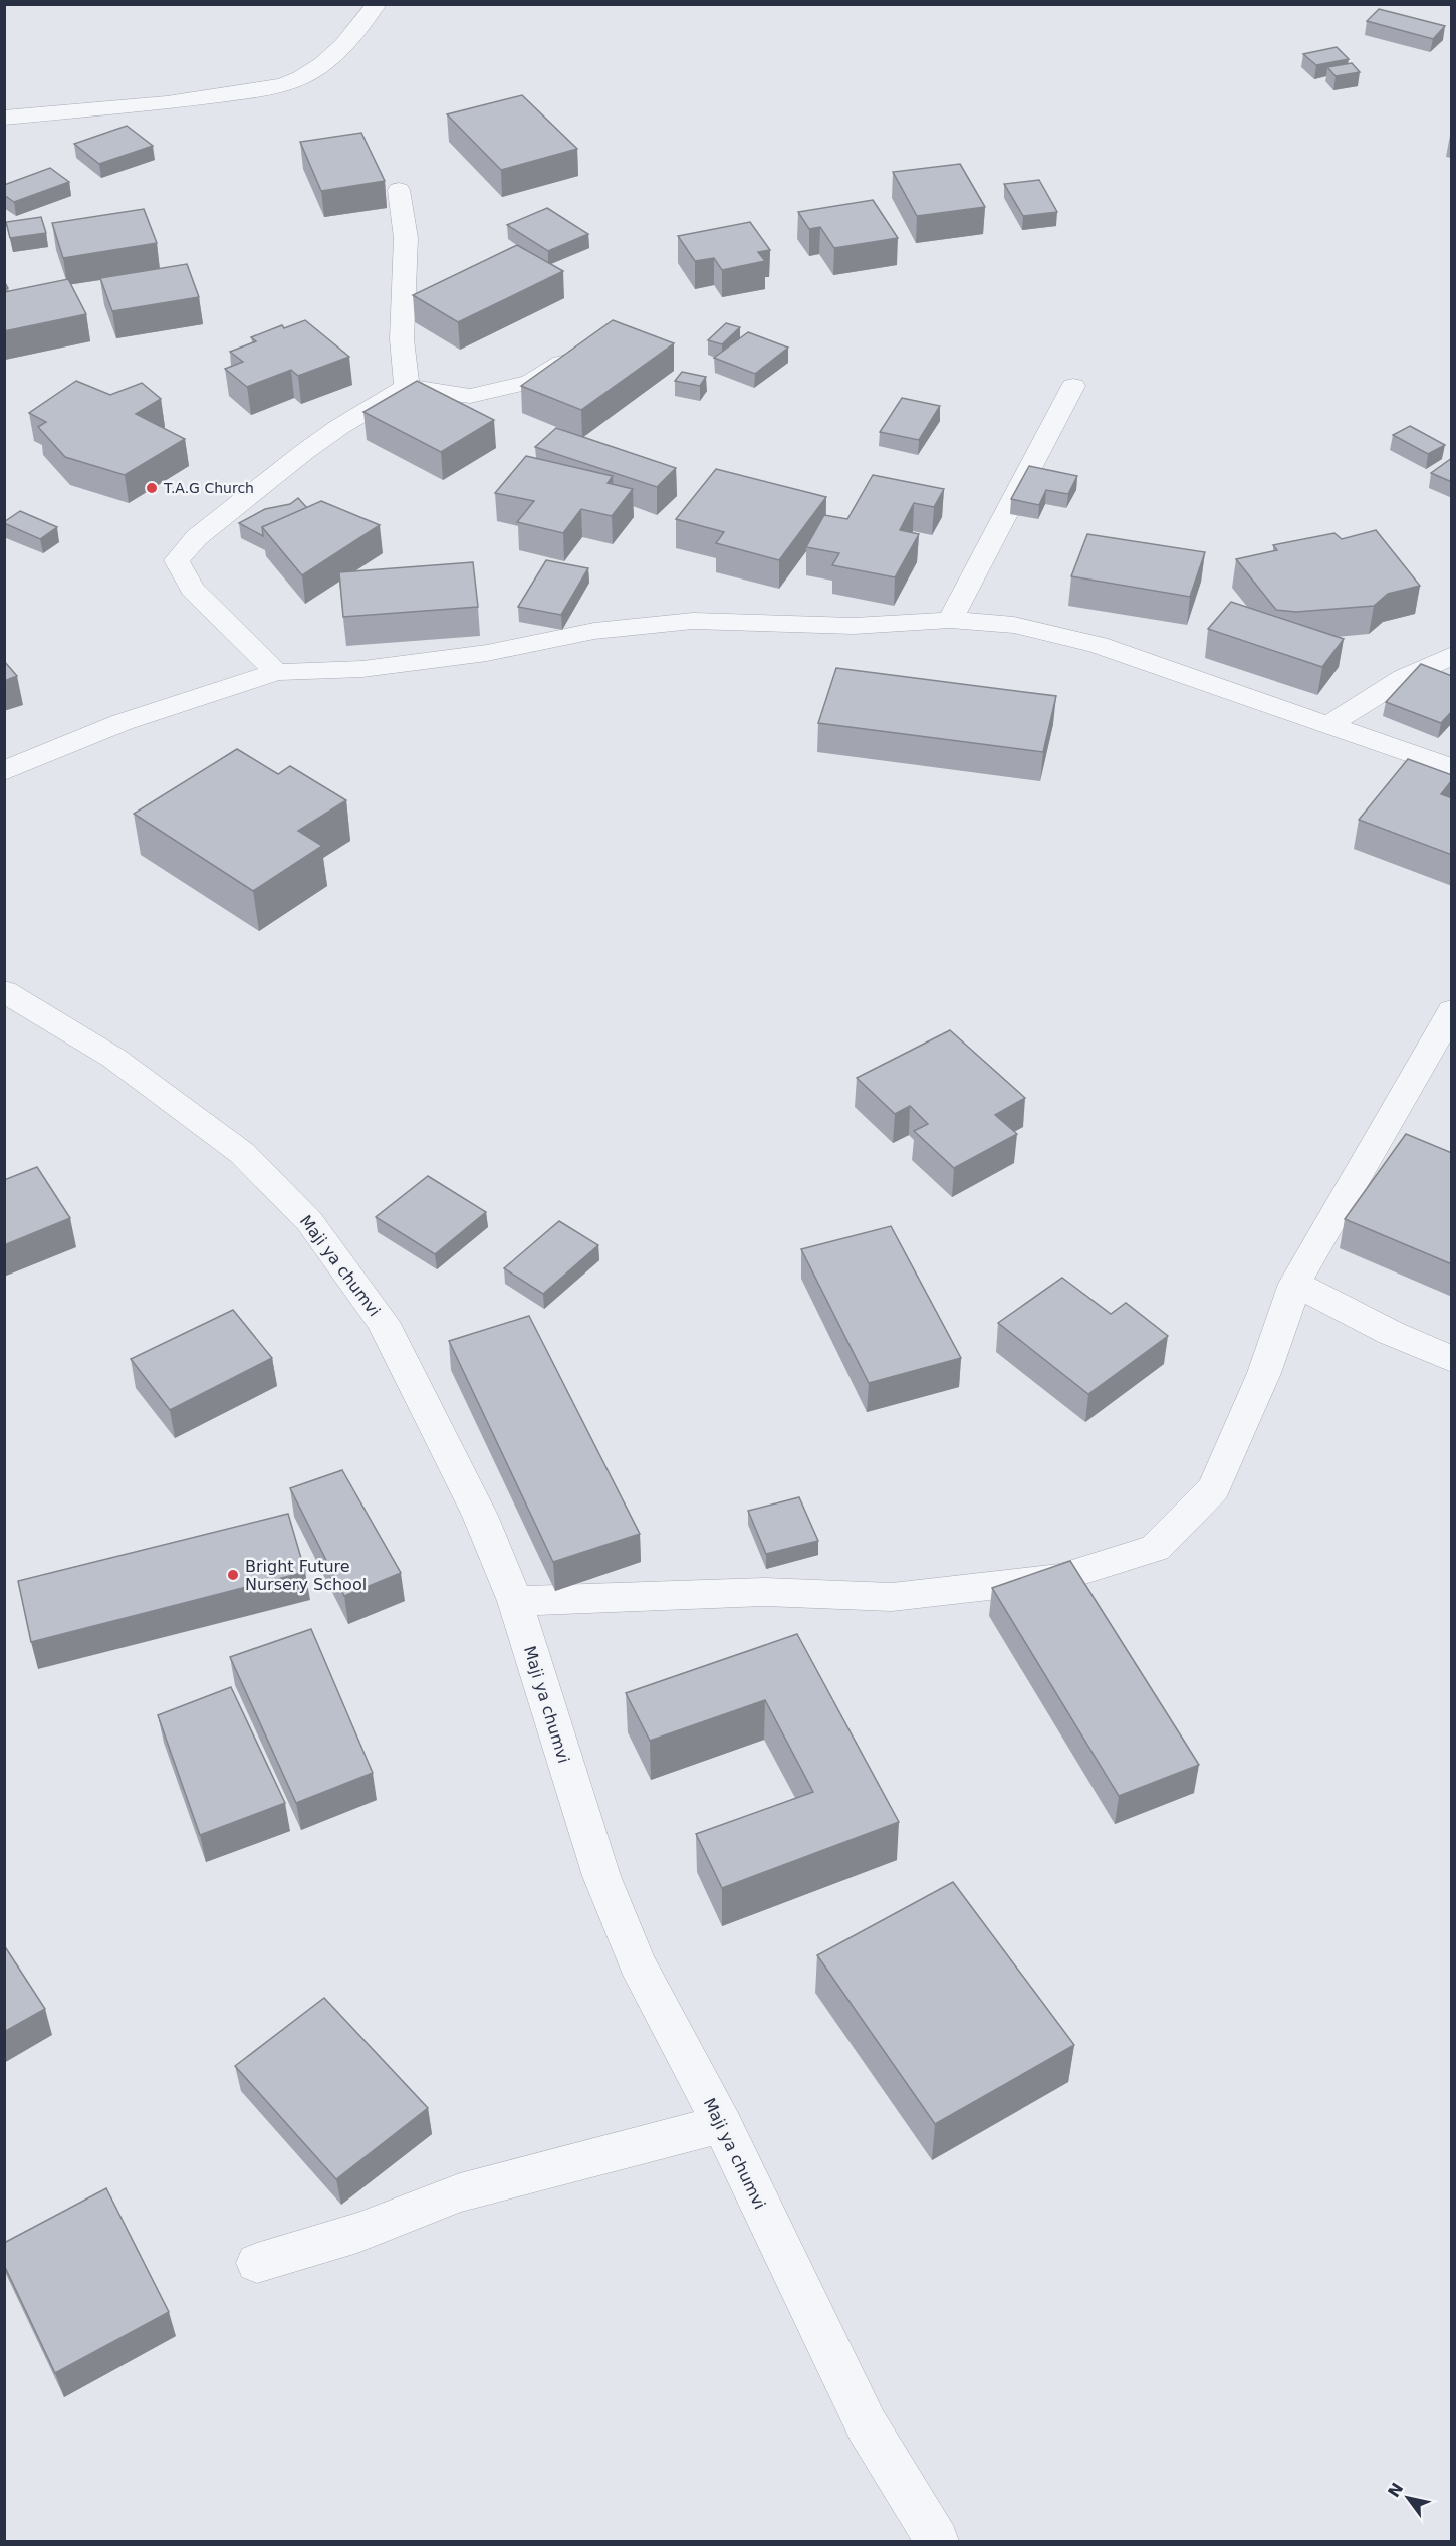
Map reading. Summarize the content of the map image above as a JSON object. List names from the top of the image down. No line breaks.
{"streets":{"street":["Maji ya chumvi"]},"places":["T.A.G Church","Bright Future Nursery School"],"north":"top left"}
